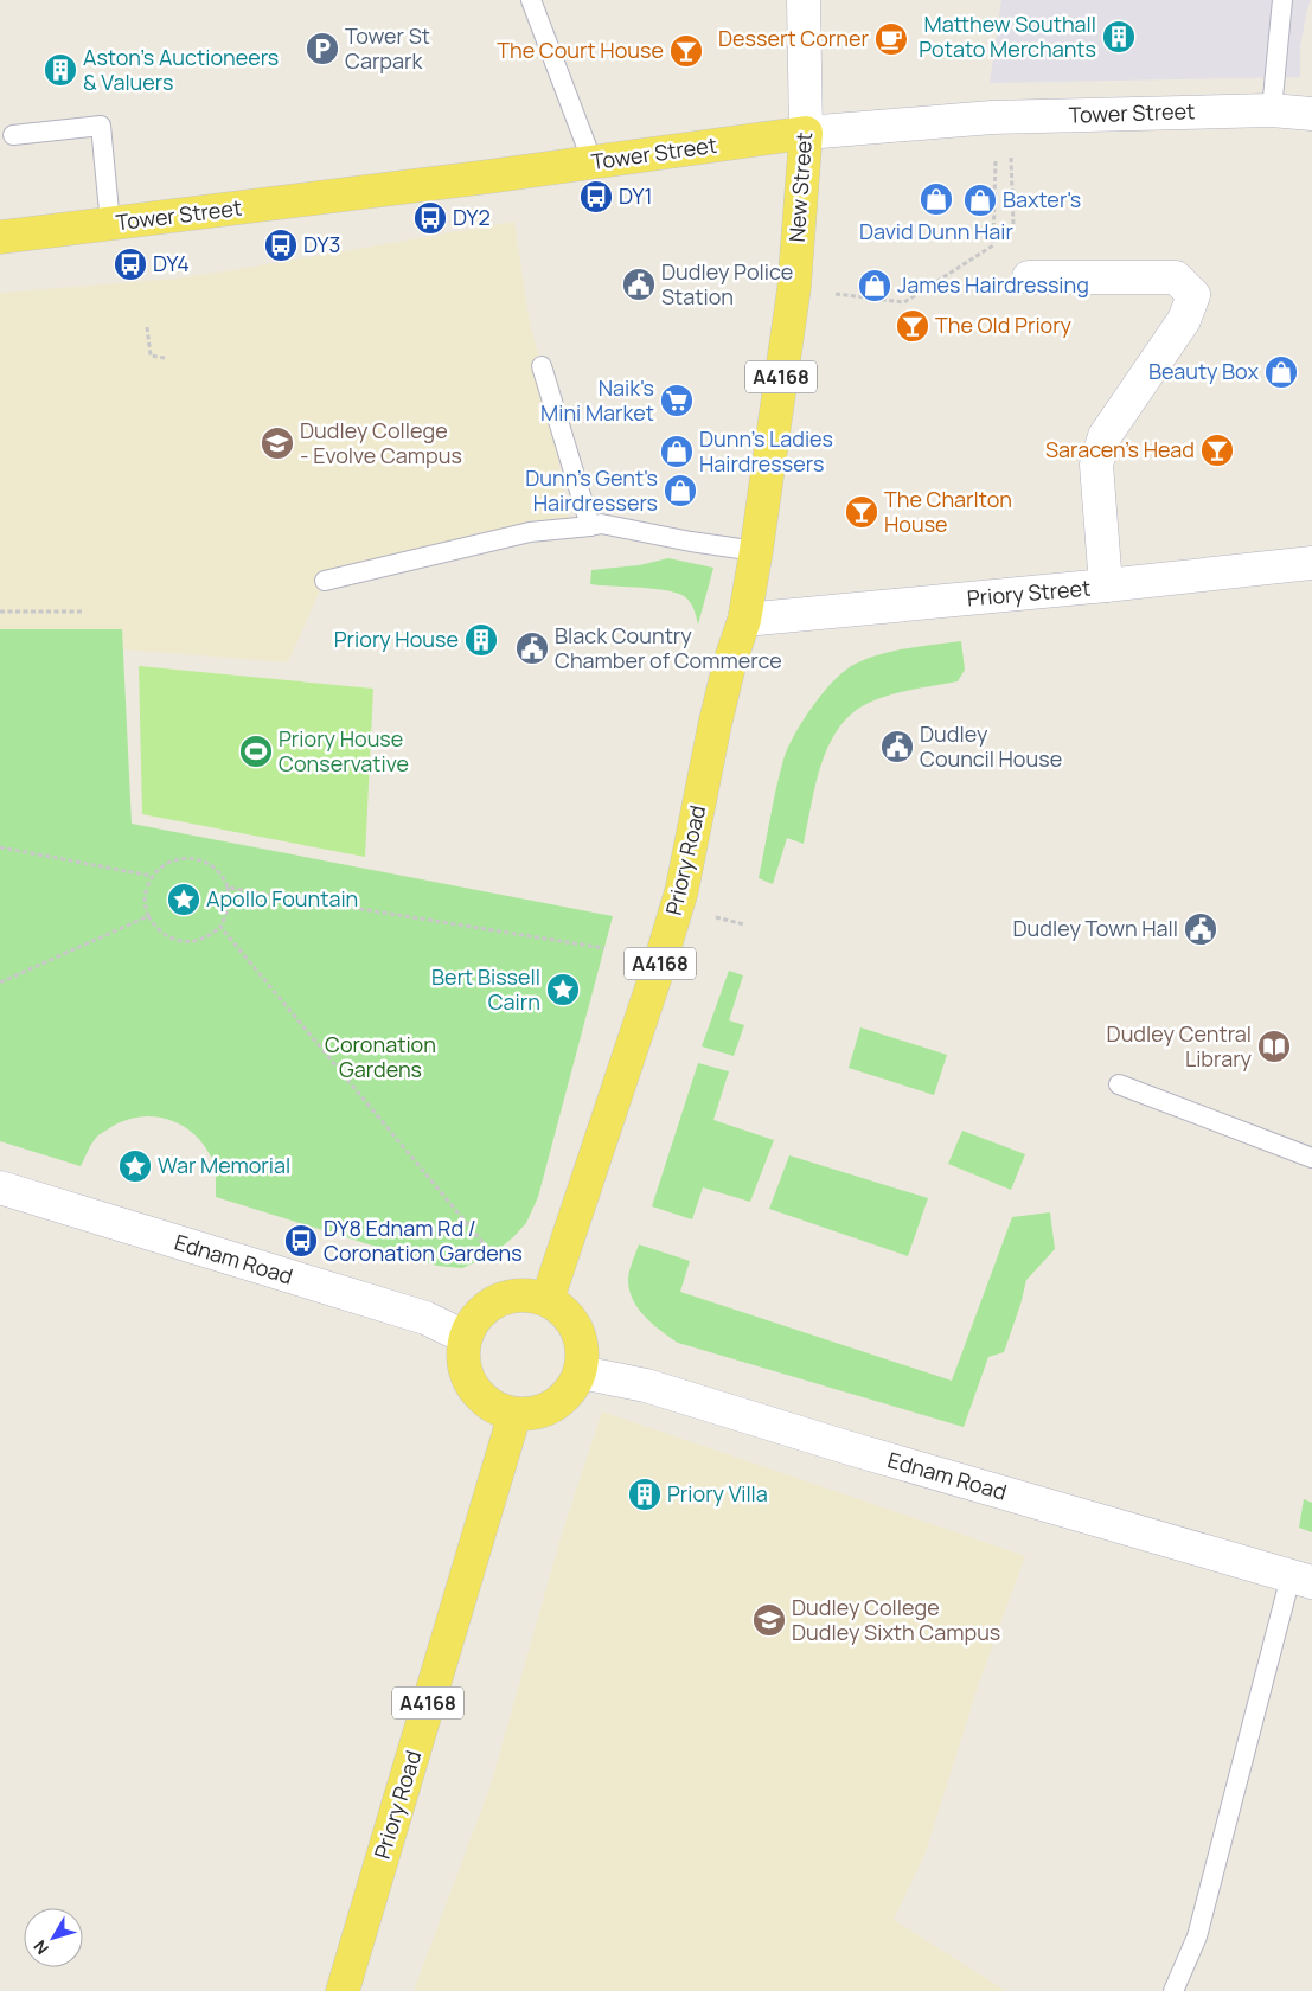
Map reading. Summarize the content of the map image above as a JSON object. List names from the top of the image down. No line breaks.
{"streets":{"main road":["Tower Street","New Street","A4168","Priory Road"],"street":["Priory Street","Ednam Road"]},"crossings":[["Tower Street","New Street"],["New Street","Priory Street"],["New Street","Priory Road"],["Priory Street","Priory Road"],["Priory Road","Ednam Road"]],"parks":["Coronation Gardens"],"places":{"building":["Matthew Southall Potato Merchants","Aston's Auctioneers & Valuers","Priory House","Priory Villa"],"cafe":["Dessert Corner"],"parking":["Tower St Carpark"],"bar":["The Court House","The Old Priory","Saracen's Head","The Charlton House"],"bus stop":["DY1","DY2","DY3","DY4","DY8 Ednam Rd / Coronation Gardens"],"shop":["David Dunn Hair","Baxter's","James Hairdressing","Beauty Box","Dunn's Ladies Hairdressers","Dunn's Gent's Hairdressers"],"public building":["Dudley Police Station","Black Country Chamber of Commerce","Dudley Council House","Dudley Town Hall"],"supermarket":["Naik's Mini Market"],"school or university":["Dudley College - Evolve Campus","Dudley College Dudley Sixth Campus"],"sports":["Priory House Conservative"],"place":["Apollo Fountain","Bert Bissell Cairn","War Memorial"],"library":["Dudley Central Library"]},"north":"bottom left"}
